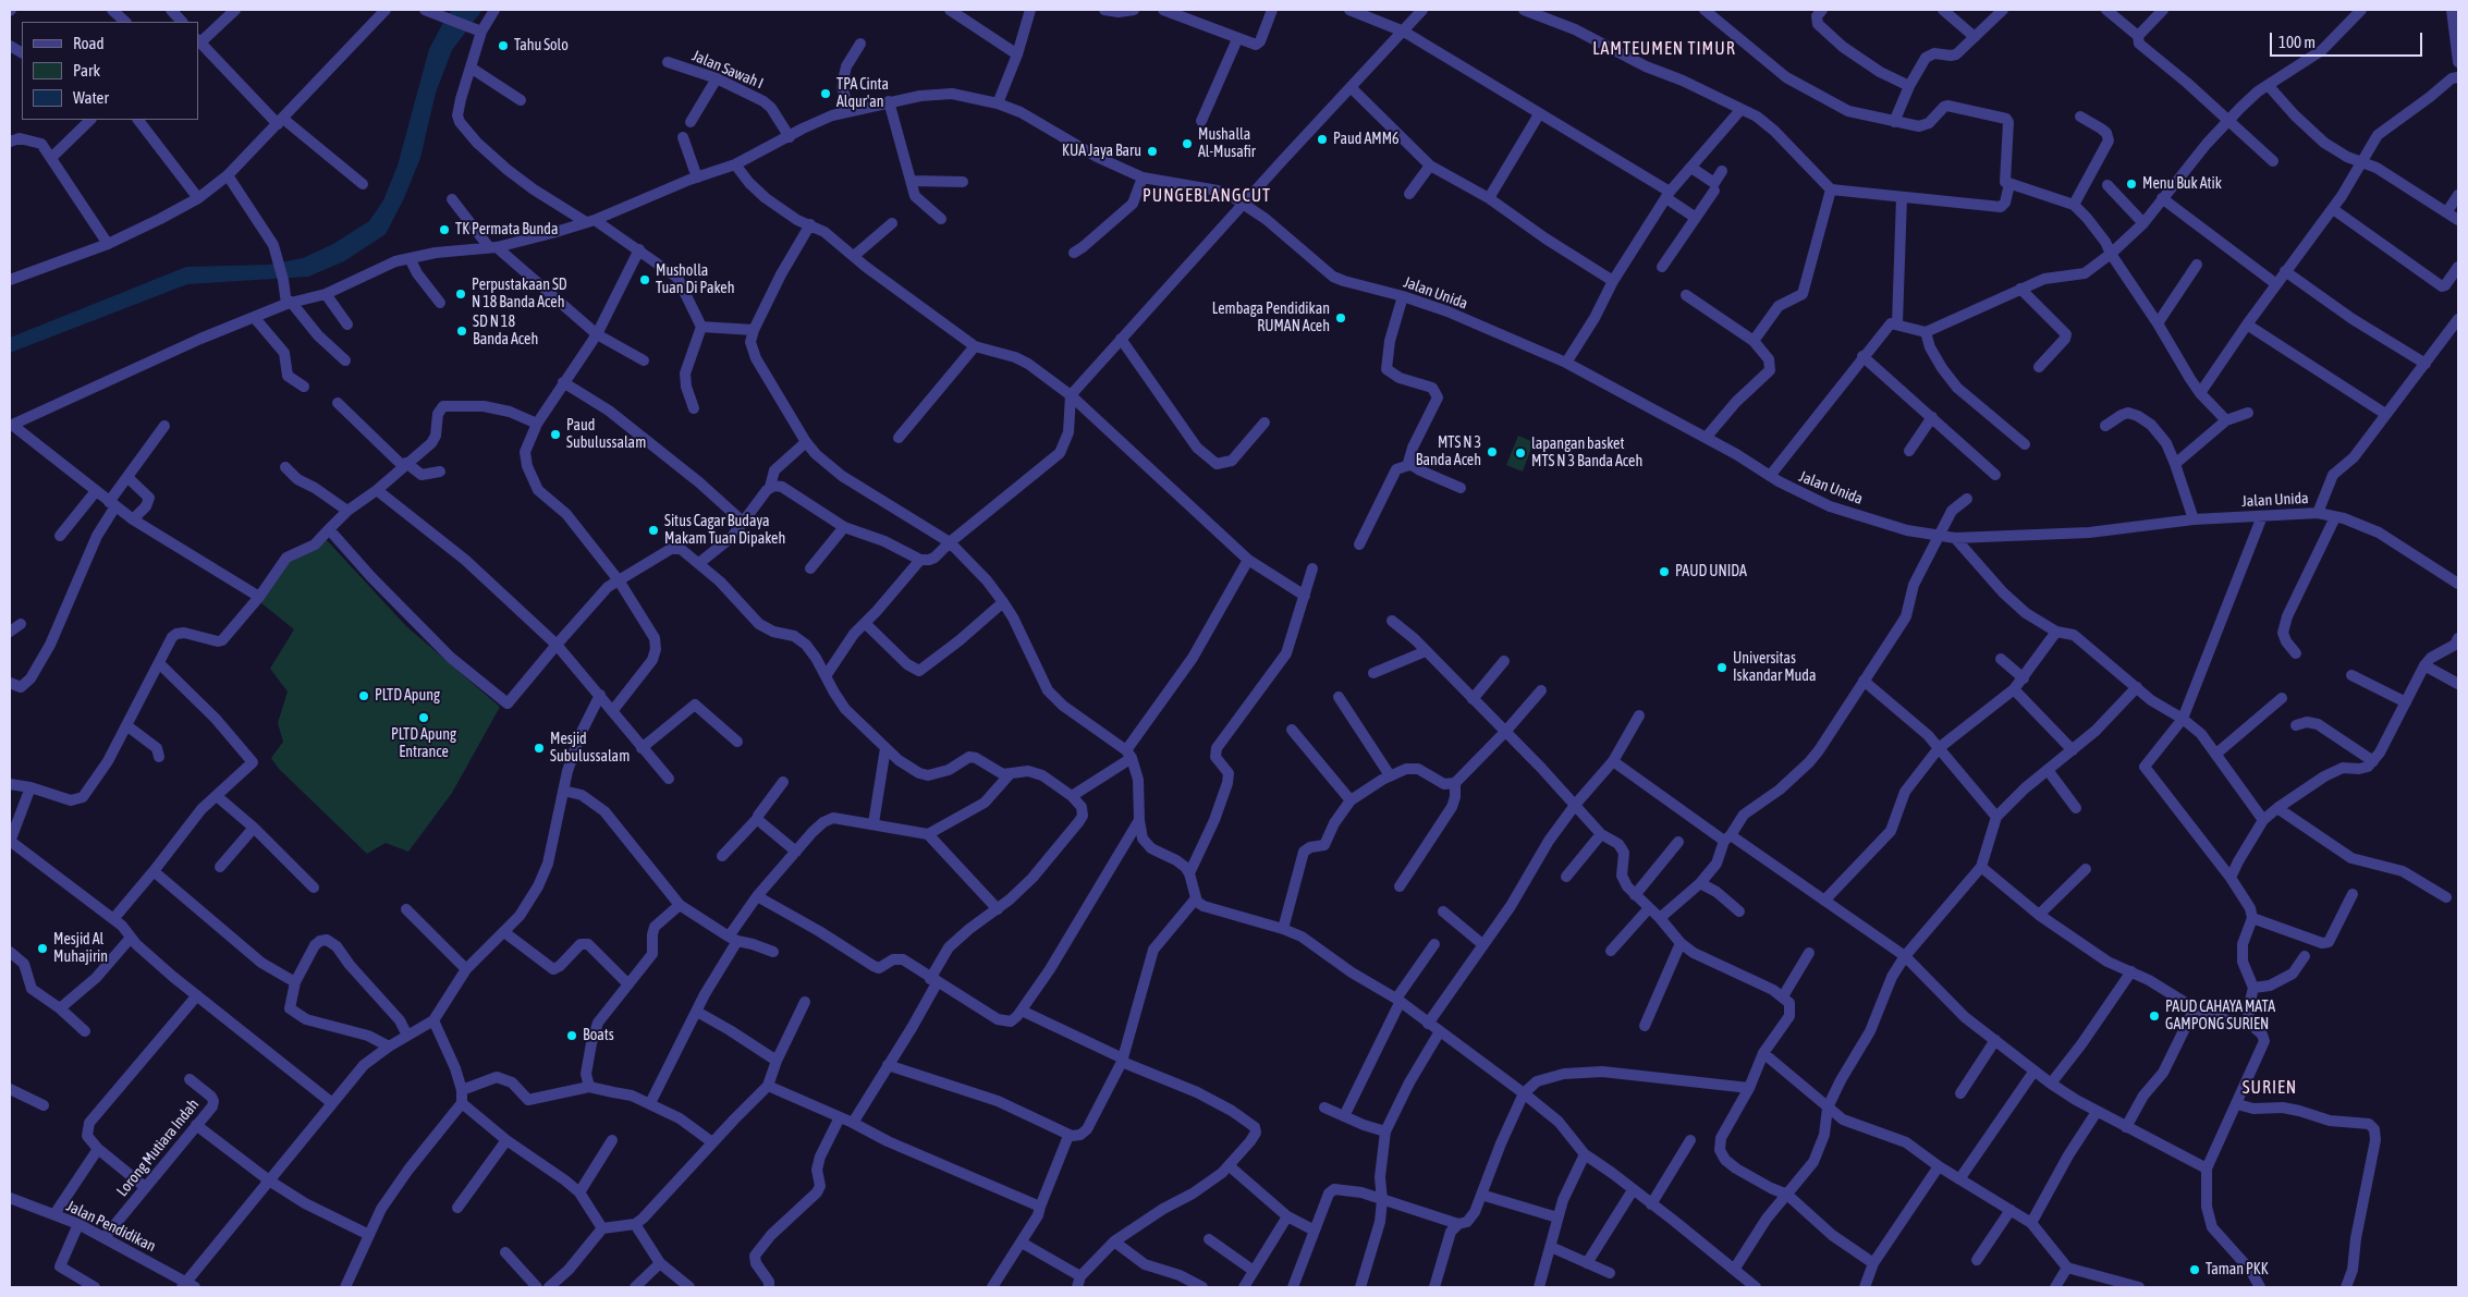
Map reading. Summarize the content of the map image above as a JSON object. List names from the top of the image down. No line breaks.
{"streets":{"street":["Jalan Sawah I","Jalan Unida","Lorong Mutiara Indah","Jalan Pendidikan"]},"crossings":[["Jalan Sawah I","Jalan Unida"],["Lorong Mutiara Indah","Jalan Pendidikan"]],"districts":["LAMTEUMEN TIMUR","PUNGEBLANGCUT","SURIEN"],"places":["Tahu Solo","TPA Cinta Alqur'an","Paud AMM6","Mushalla Al-Musafir","KUA Jaya Baru","Menu Buk Atik","TK Permata Bunda","Musholla Tuan Di Pakeh","Perpustakaan SD N 18 Banda Aceh","Lembaga Pendidikan RUMAN Aceh","SD N 18 Banda Aceh","Paud Subulussalam","MTS N 3 Banda Aceh","lapangan basket MTS N 3 Banda Aceh","Situs Cagar Budaya Makam Tuan Dipakeh","PAUD UNIDA","Universitas Iskandar Muda","PLTD Apung","PLTD Apung Entrance","Mesjid Subulussalam","Mesjid Al Muhajirin","PAUD CAHAYA MATA GAMPONG SURIEN","Boats","Taman PKK"],"legend":["Road","Park","Water"],"scale_bar":"100 m"}
